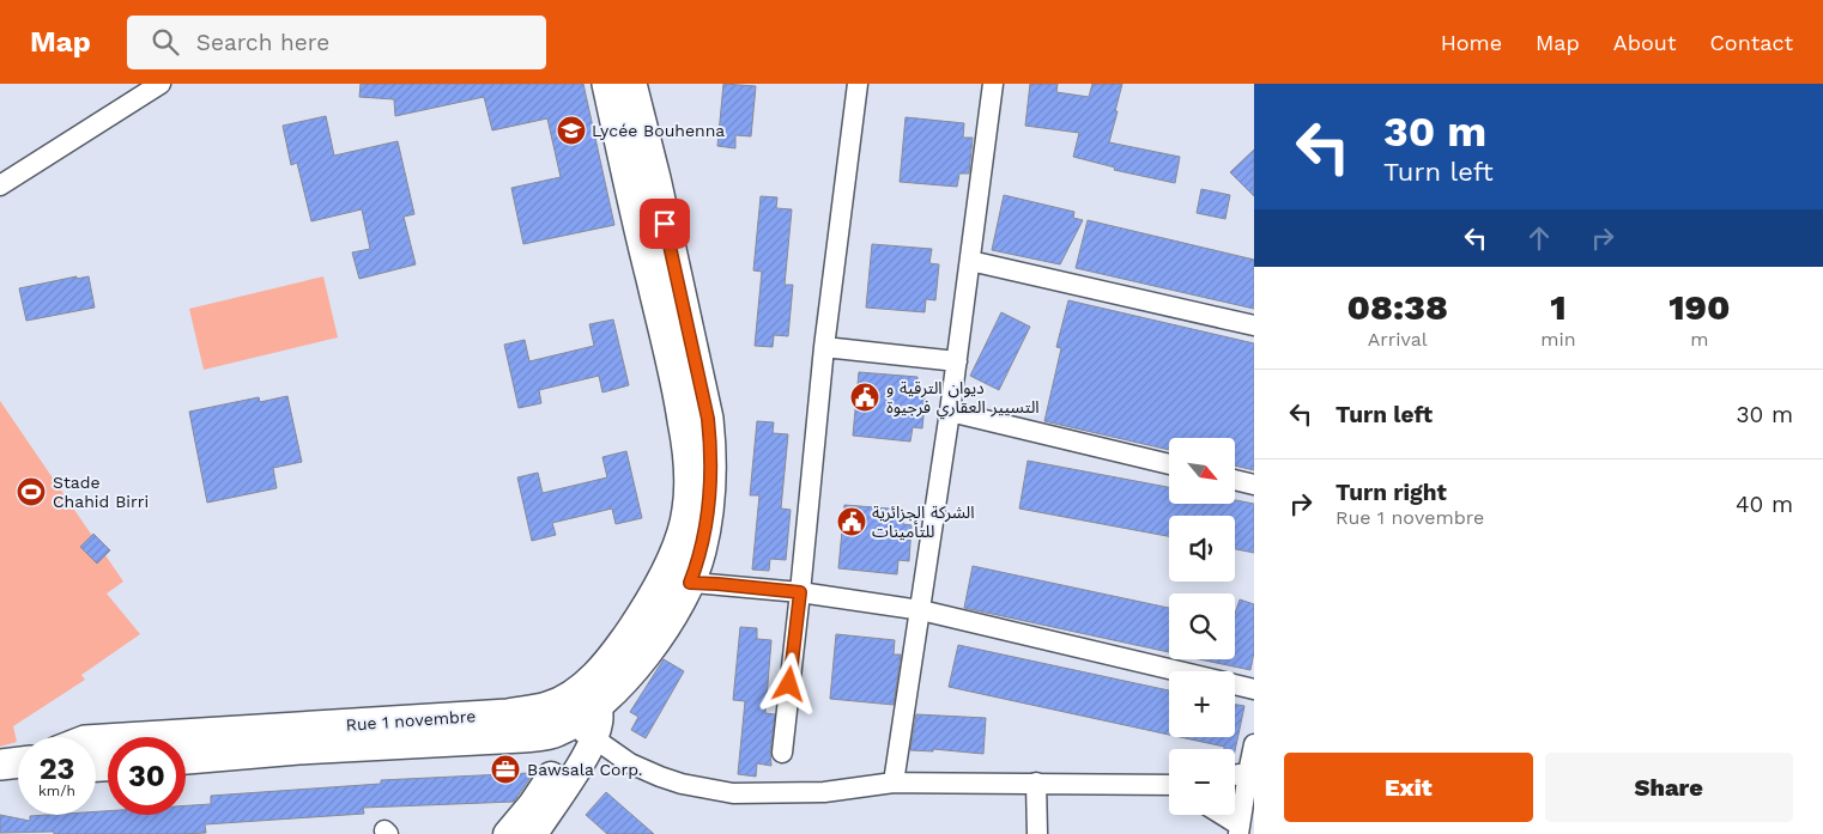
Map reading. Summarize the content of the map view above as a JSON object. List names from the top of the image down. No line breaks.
{"streets":{"main road":["Rue 1 novembre"]},"places":{"school or university":["Lycée Bouhenna"],"public building":["ديوان الترقية و التسيير العقاري فرجيوة","الشركة الجزائرية للتأمينات"],"sports":["Stade Chahid Birri"],"office":["Bawsala Corp."]},"north":"bottom right","page":{"header":"Map","search":"Search here","nav":["Home","Map","About","Contact"],"turn":["30 m","Turn left"],"eta":["08:38","Arrival","1","min","190","m"],"list":[{"name":"Turn left","value":"30 m"},{"name":"Turn right","note":"Rue 1 novembre","value":"40 m"}],"map_buttons":["+","−"],"speed":"23 km/h","limit":"30","buttons":["Exit","Share"]}}
